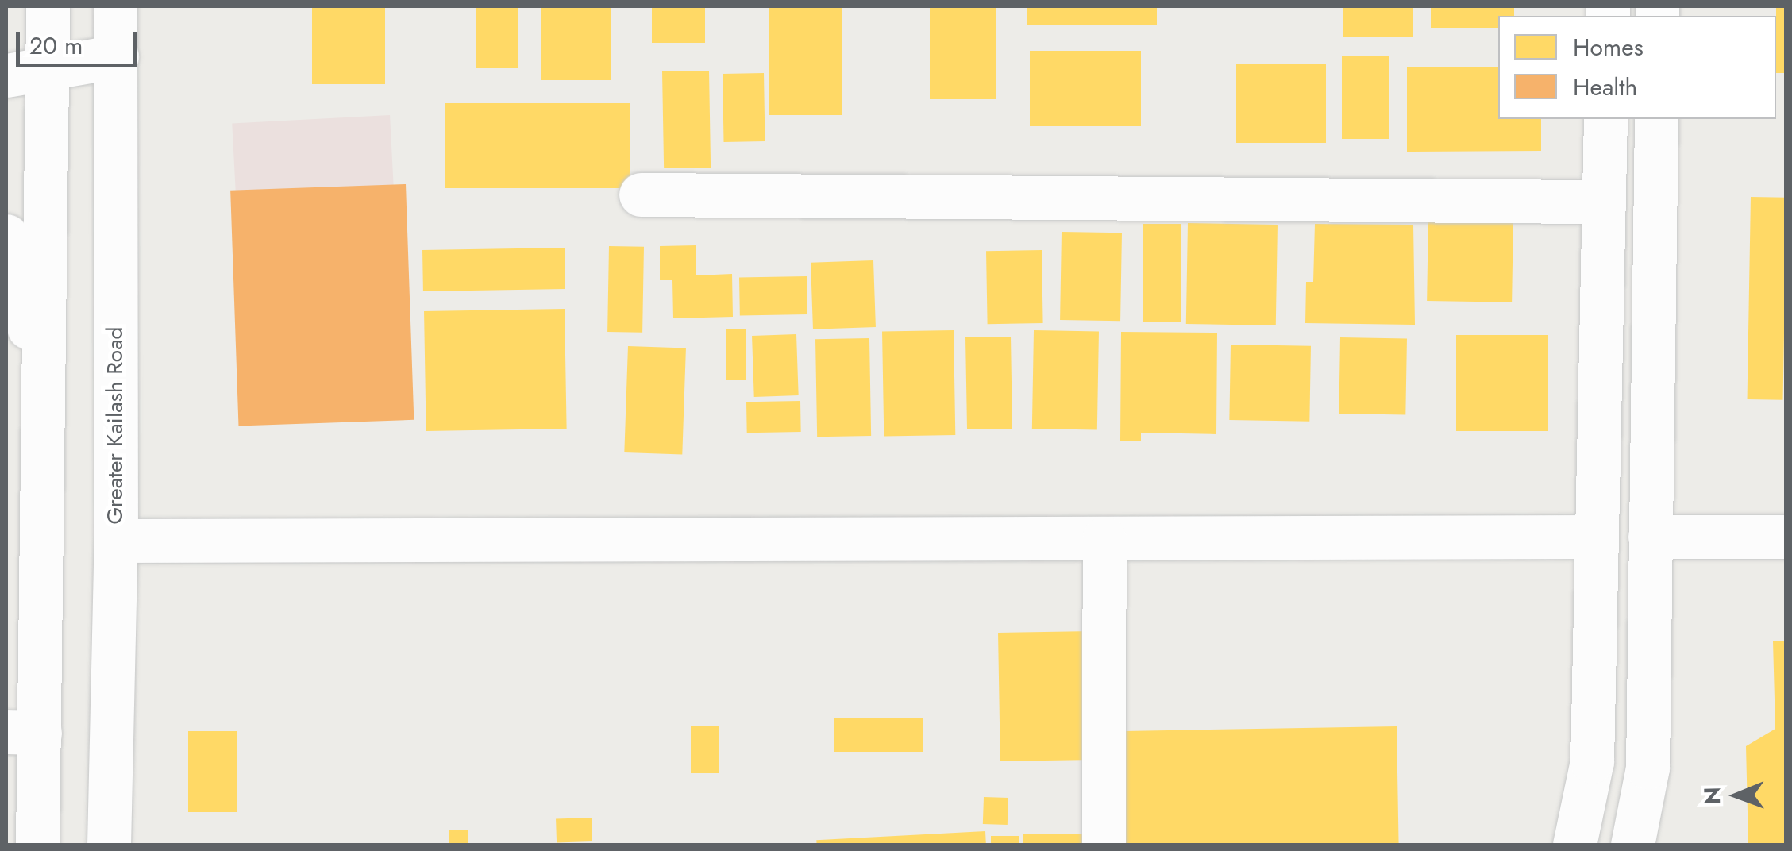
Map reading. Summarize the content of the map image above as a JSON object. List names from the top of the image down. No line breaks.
{"streets":{"main road":["Greater Kailash Road"]},"legend":["Homes","Health"],"scale_bar":"20 m","north":"left"}
